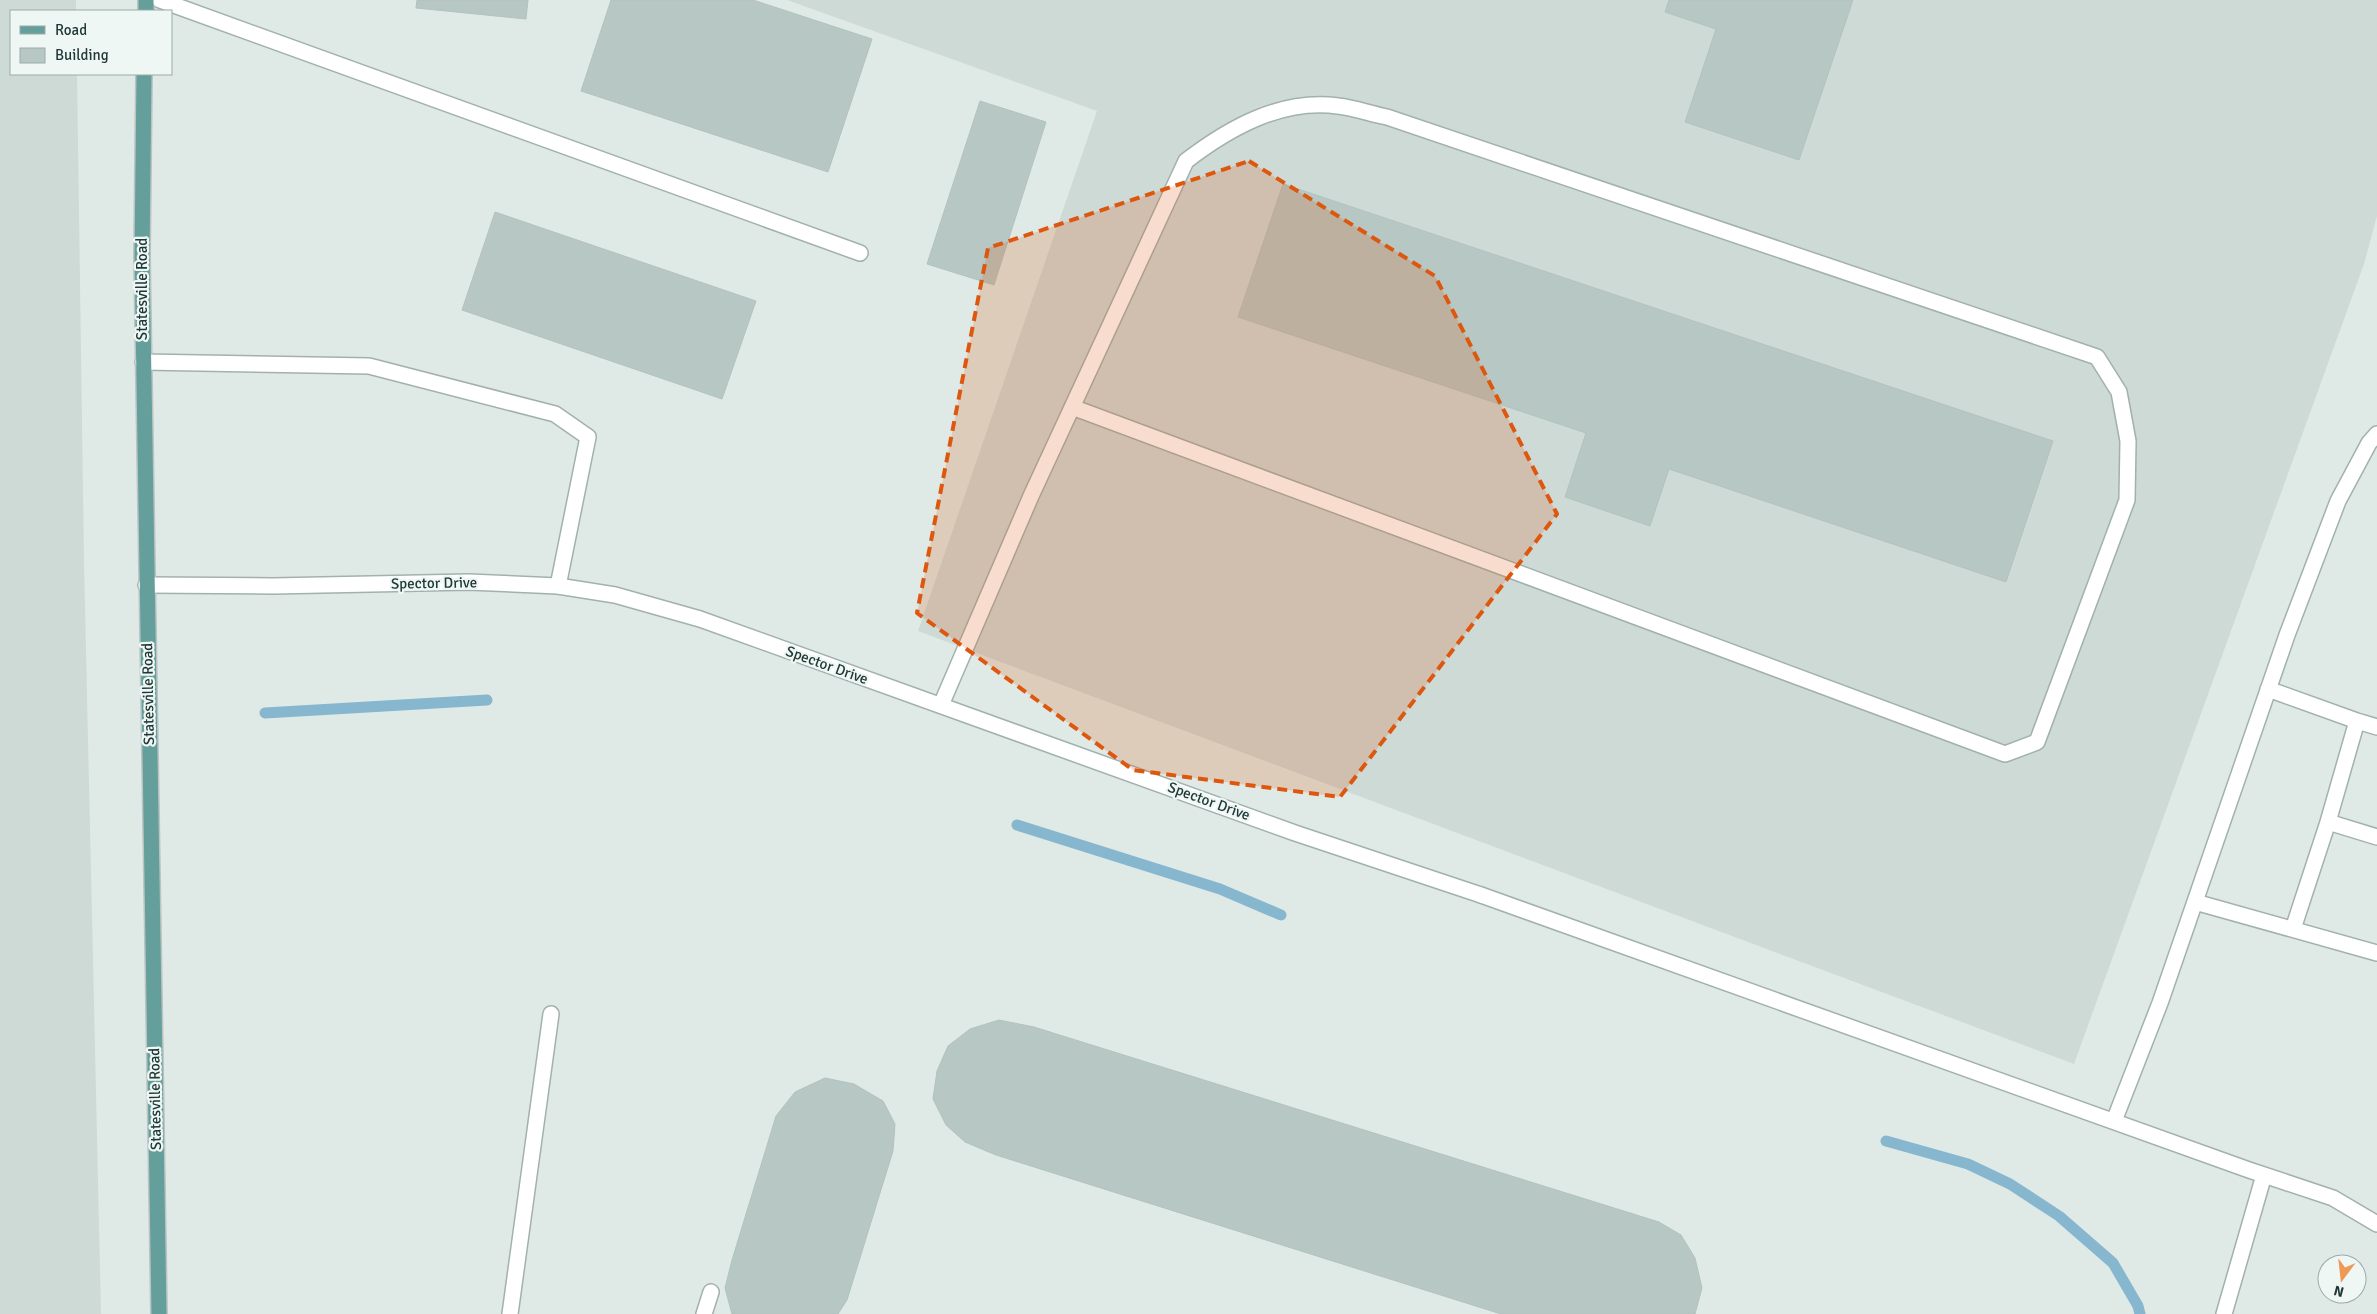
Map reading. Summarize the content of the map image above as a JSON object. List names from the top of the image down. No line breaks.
{"streets":{"main road":["Statesville Road"],"street":["Spector Drive"]},"crossings":[["Statesville Road","Spector Drive"]],"legend":["Road","Building"],"north":"bottom"}
